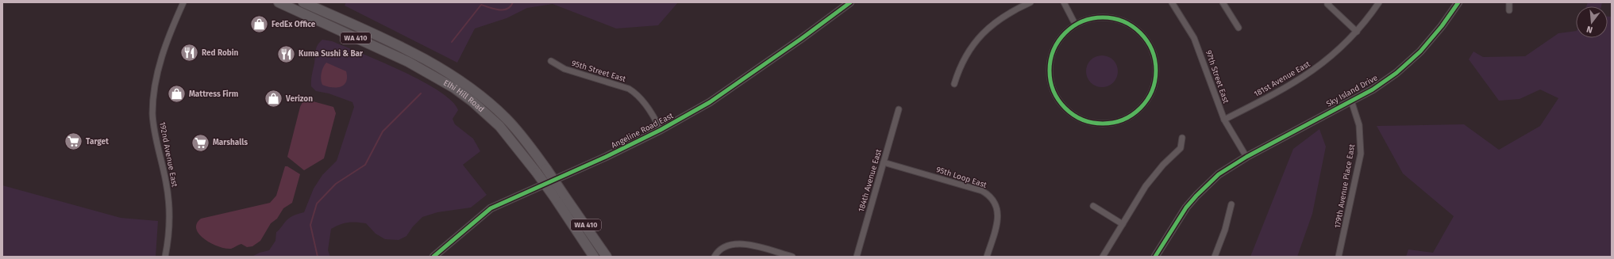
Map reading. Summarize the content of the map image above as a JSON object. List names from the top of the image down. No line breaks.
{"streets":{"highway":["WA 410","Elhi Hill Road"],"street":["95th Street East","97th Street East","181st Avenue East","Sky Island Drive","Angeline Road East","192nd Avenue East","95th Loop East","184th Avenue East","179th Avenue Place East"]},"crossings":[["95th Street East","Angeline Road East"],["97th Street East","181st Avenue East"],["97th Street East","Sky Island Drive"],["Sky Island Drive","179th Avenue Place East"],["95th Loop East","184th Avenue East"]],"places":{"shop":["FedEx Office","Mattress Firm","Verizon"],"restaurant":["Red Robin","Kuma Sushi & Bar"],"supermarket":["Target","Marshalls"]},"north":"bottom"}
